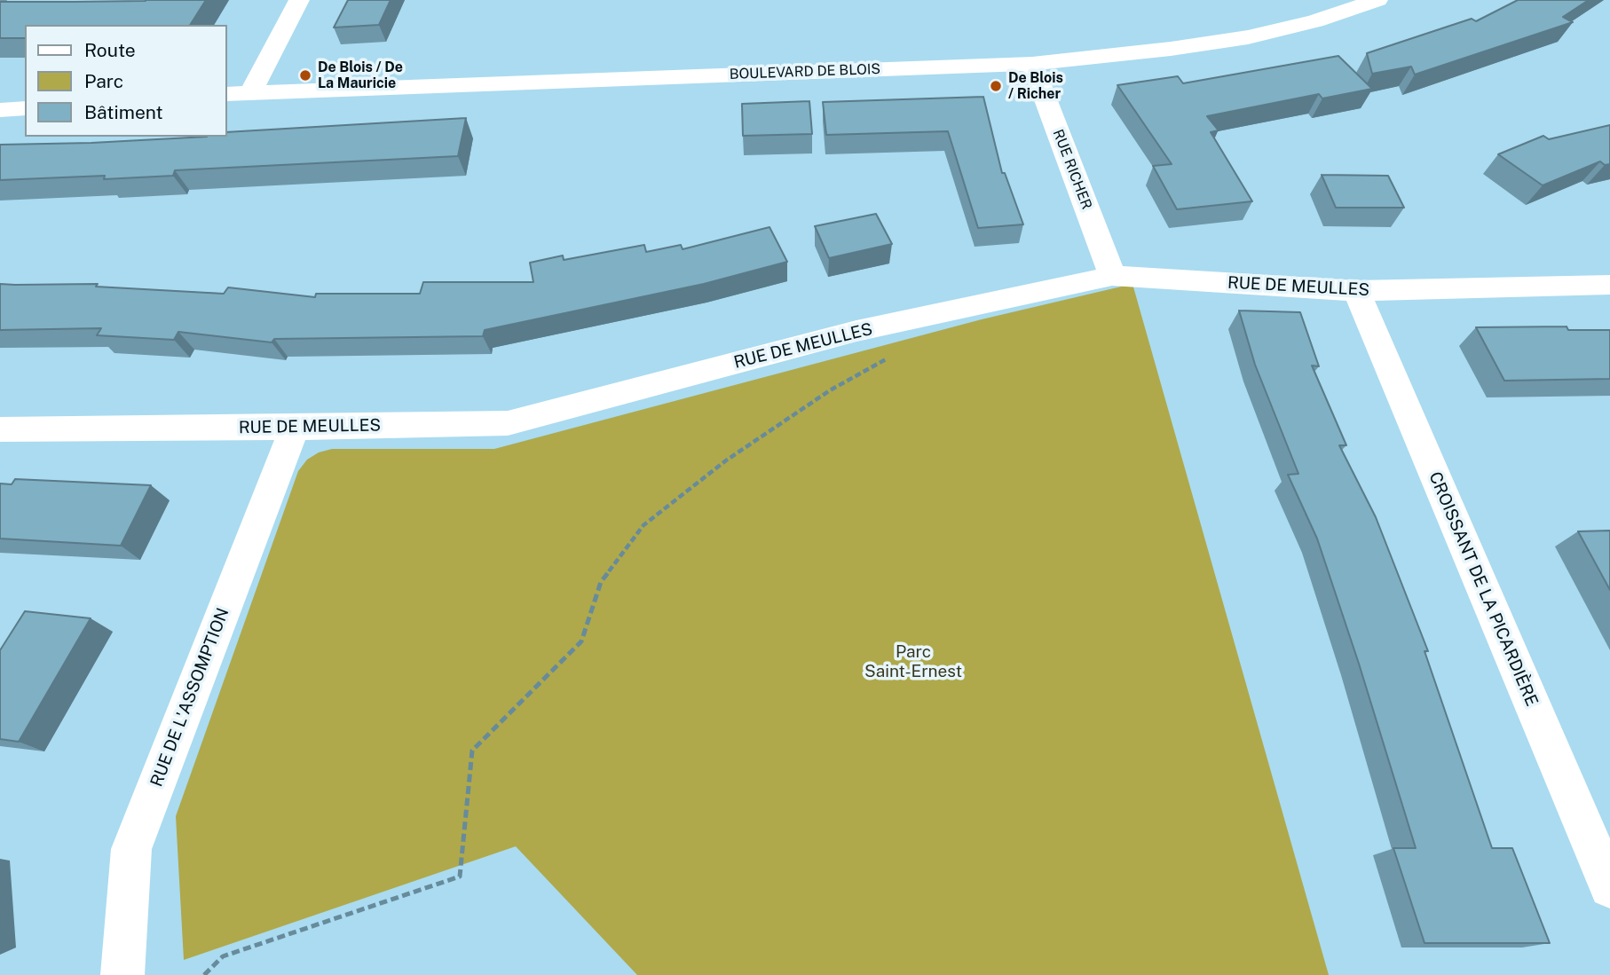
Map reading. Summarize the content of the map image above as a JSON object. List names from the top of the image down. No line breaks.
{"streets":{"street":["BOULEVARD DE BLOIS","RUE RICHER","RUE DE MEULLES","CROISSANT DE LA PICARDIÈRE","RUE DE L'ASSOMPTION"]},"crossings":[["BOULEVARD DE BLOIS","RUE RICHER"],["RUE RICHER","RUE DE MEULLES"],["RUE DE MEULLES","CROISSANT DE LA PICARDIÈRE"],["RUE DE MEULLES","RUE DE L'ASSOMPTION"]],"parks":["Parc Saint-Ernest"],"places":["De Blois / De La Mauricie","De Blois / Richer"],"legend":["Route","Parc","Bâtiment"]}
